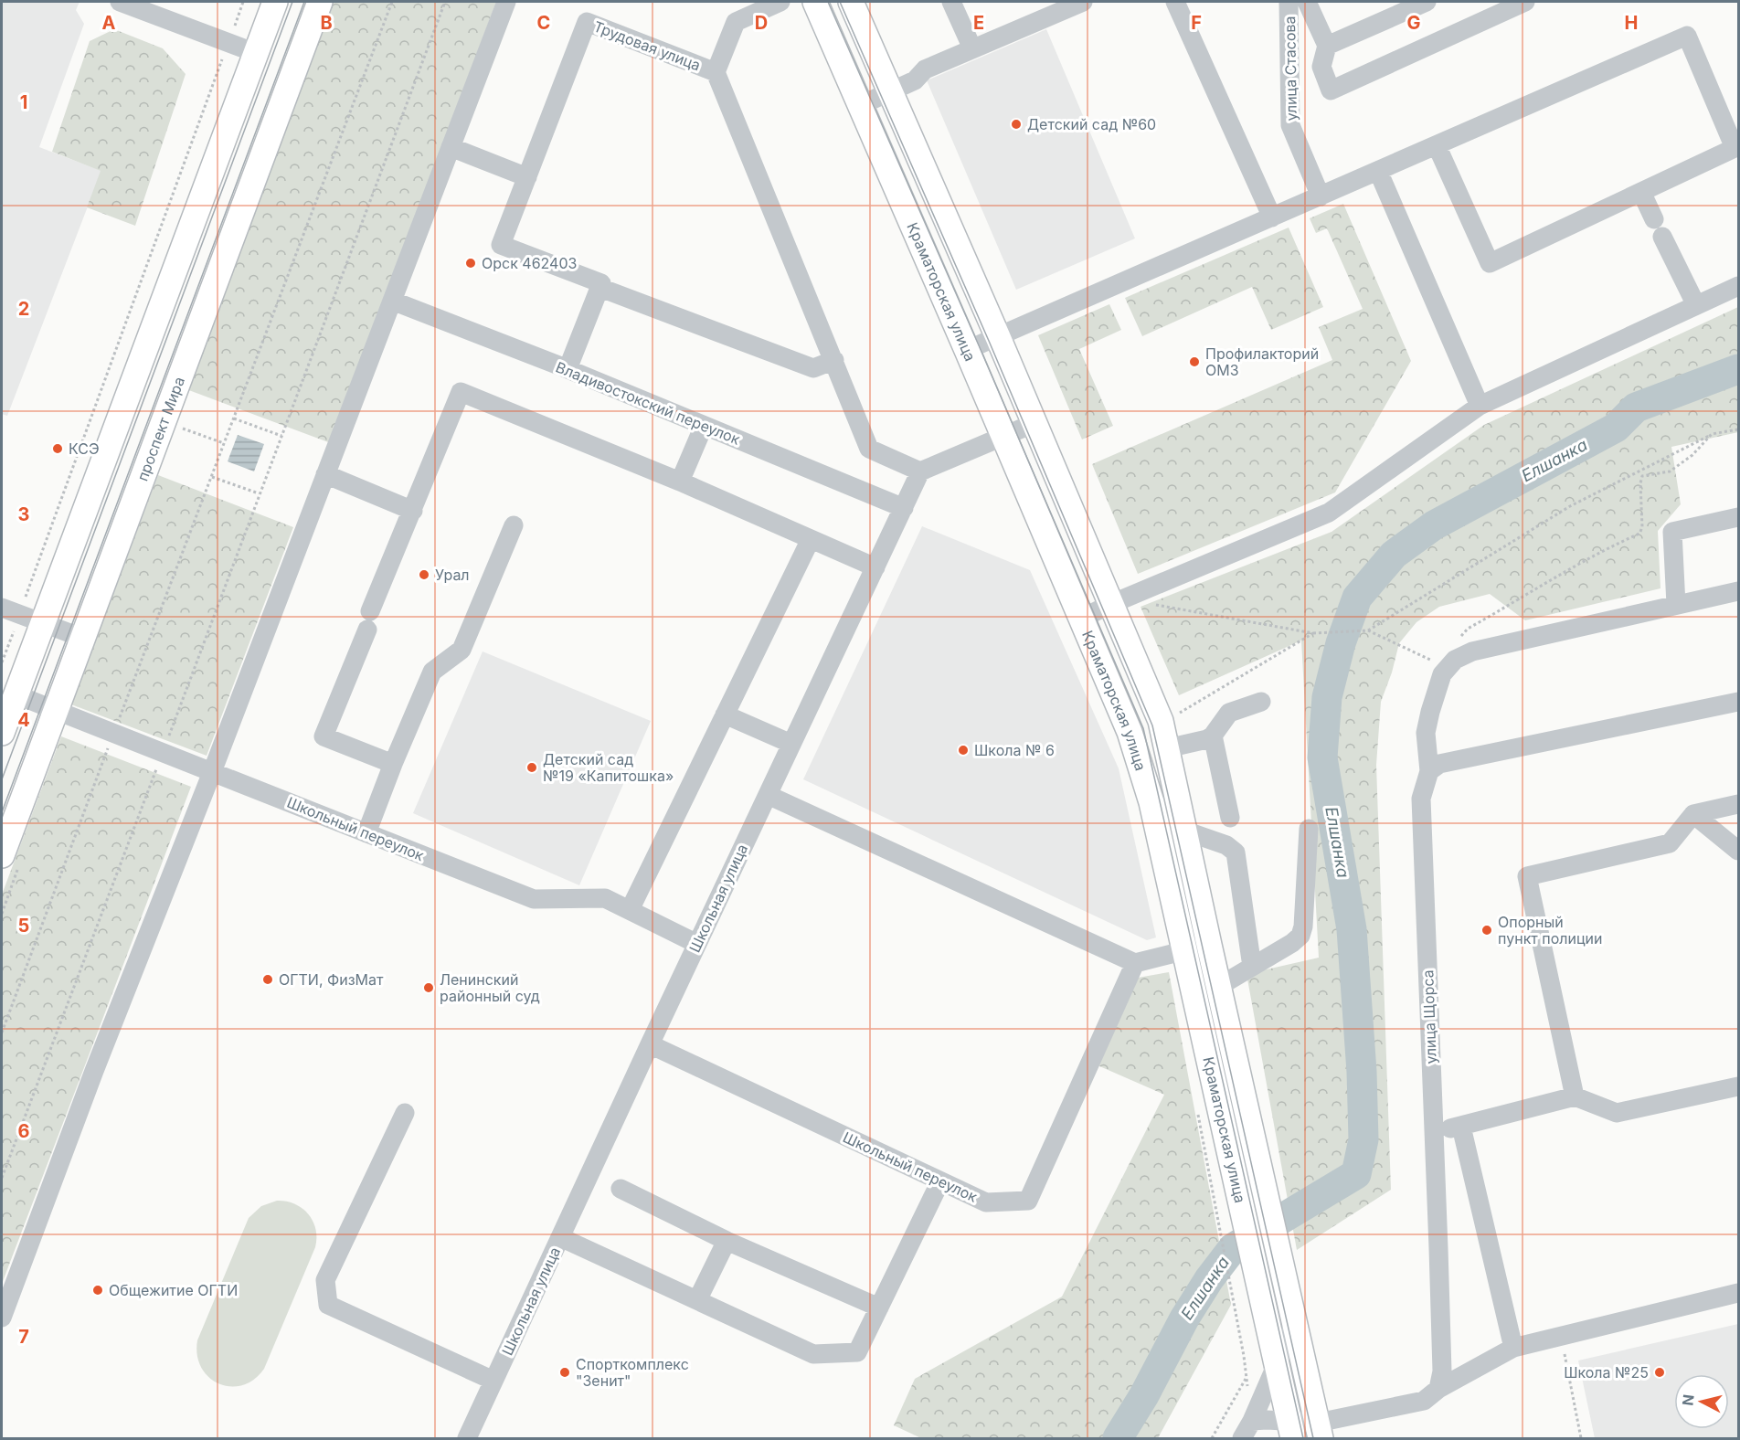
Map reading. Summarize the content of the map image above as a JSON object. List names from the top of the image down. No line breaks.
{"streets":{"main road":["Краматорская улица","проспект Мира"],"street":["Трудовая улица","улица Стасова","Владивостокский переулок","Школьный переулок","Школьная улица","улица Щорса"]},"crossings":[["Трудовая улица","Школьная улица"],["Владивостокский переулок","Школьная улица"],["проспект Мира","Школьный переулок"],["Школьный переулок","Школьная улица"]],"water":["Елшанка"],"places":["Детский сад №60","Орск 462403","Профилакторий ОМЗ","КСЭ","Урал","Школа № 6","Детский сад №19 «Капитошка»","Опорный пункт полиции","ОГТИ, ФизМат","Ленинский районный суд","Общежитие ОГТИ","Спорткомплекс \"Зенит\"","Школа №25"],"north":"left","grid":{"columns":["A","B","C","D","E","F","G","H"],"rows":["1","2","3","4","5","6","7"]}}
